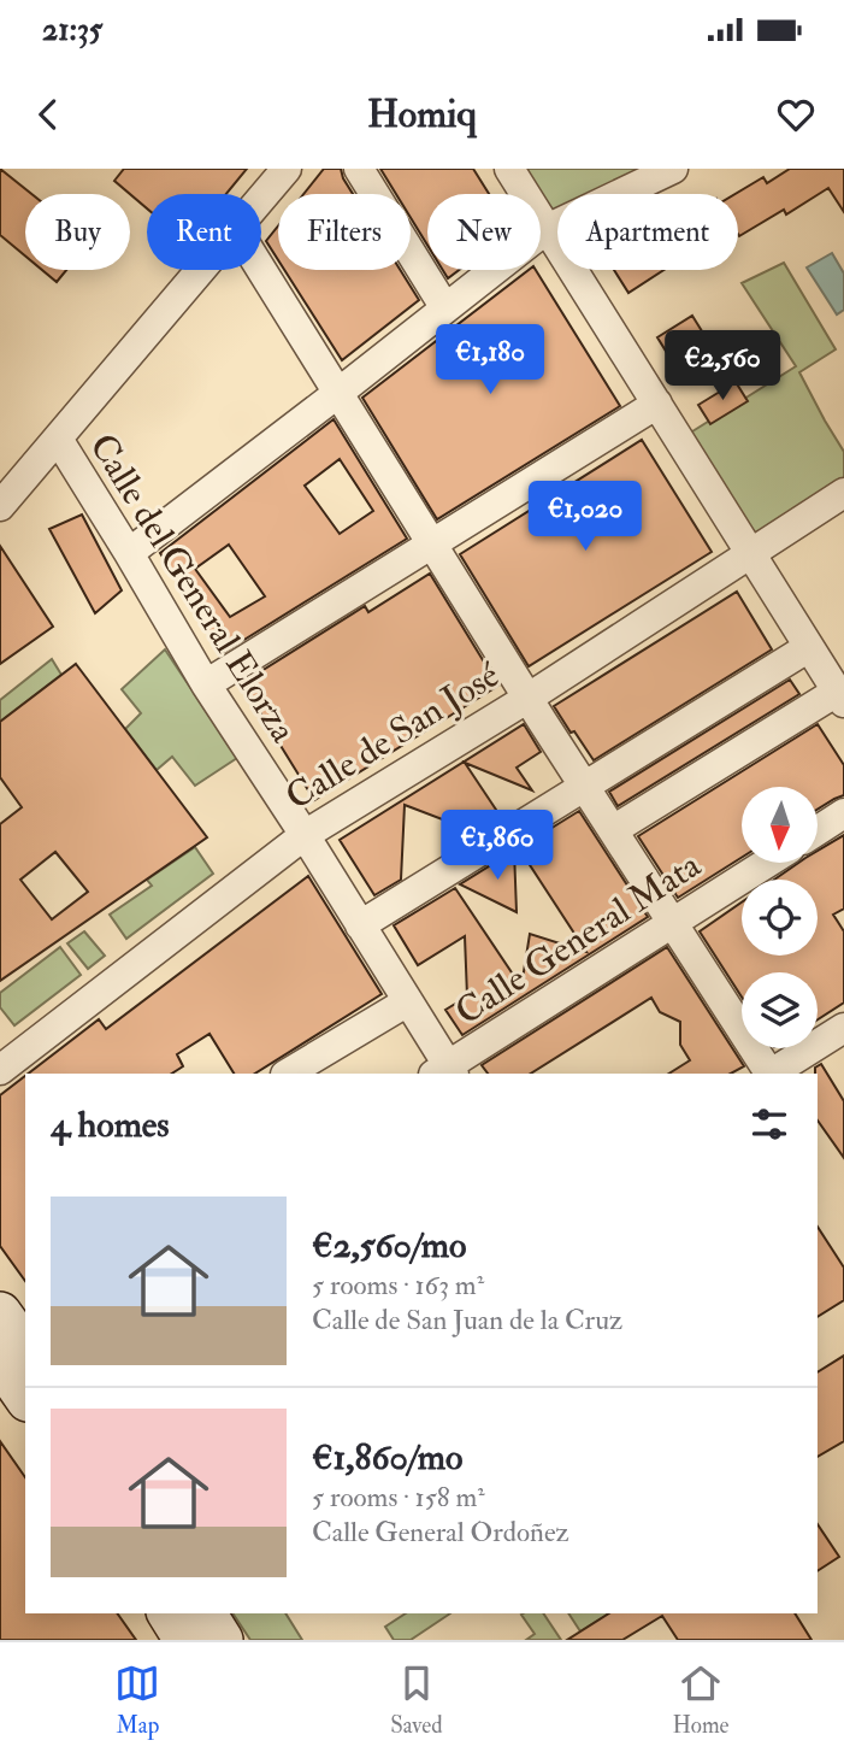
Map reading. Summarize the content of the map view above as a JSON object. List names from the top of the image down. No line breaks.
{"streets":{"street":["Calle del General Elorza","Calle de San José","Calle General Mata"]},"crossings":[["Calle del General Elorza","Calle de San José"],["Calle del General Elorza","Calle General Mata"]],"north":"bottom","page":{"status":"21:35","header":"Homiq","chip":["Buy","Rent","Filters","New","Apartment"],"price":["€1,180","€2,560","€1,020","€1,860"],"heading":"4 homes","list":[{"name":"€2,560/mo","note":"5 rooms · 163 m² · Calle de San Juan de la Cruz"},{"name":"€1,860/mo","note":"5 rooms · 158 m² · Calle General Ordoñez"}],"tabs":["Map","Saved","Home"]}}
